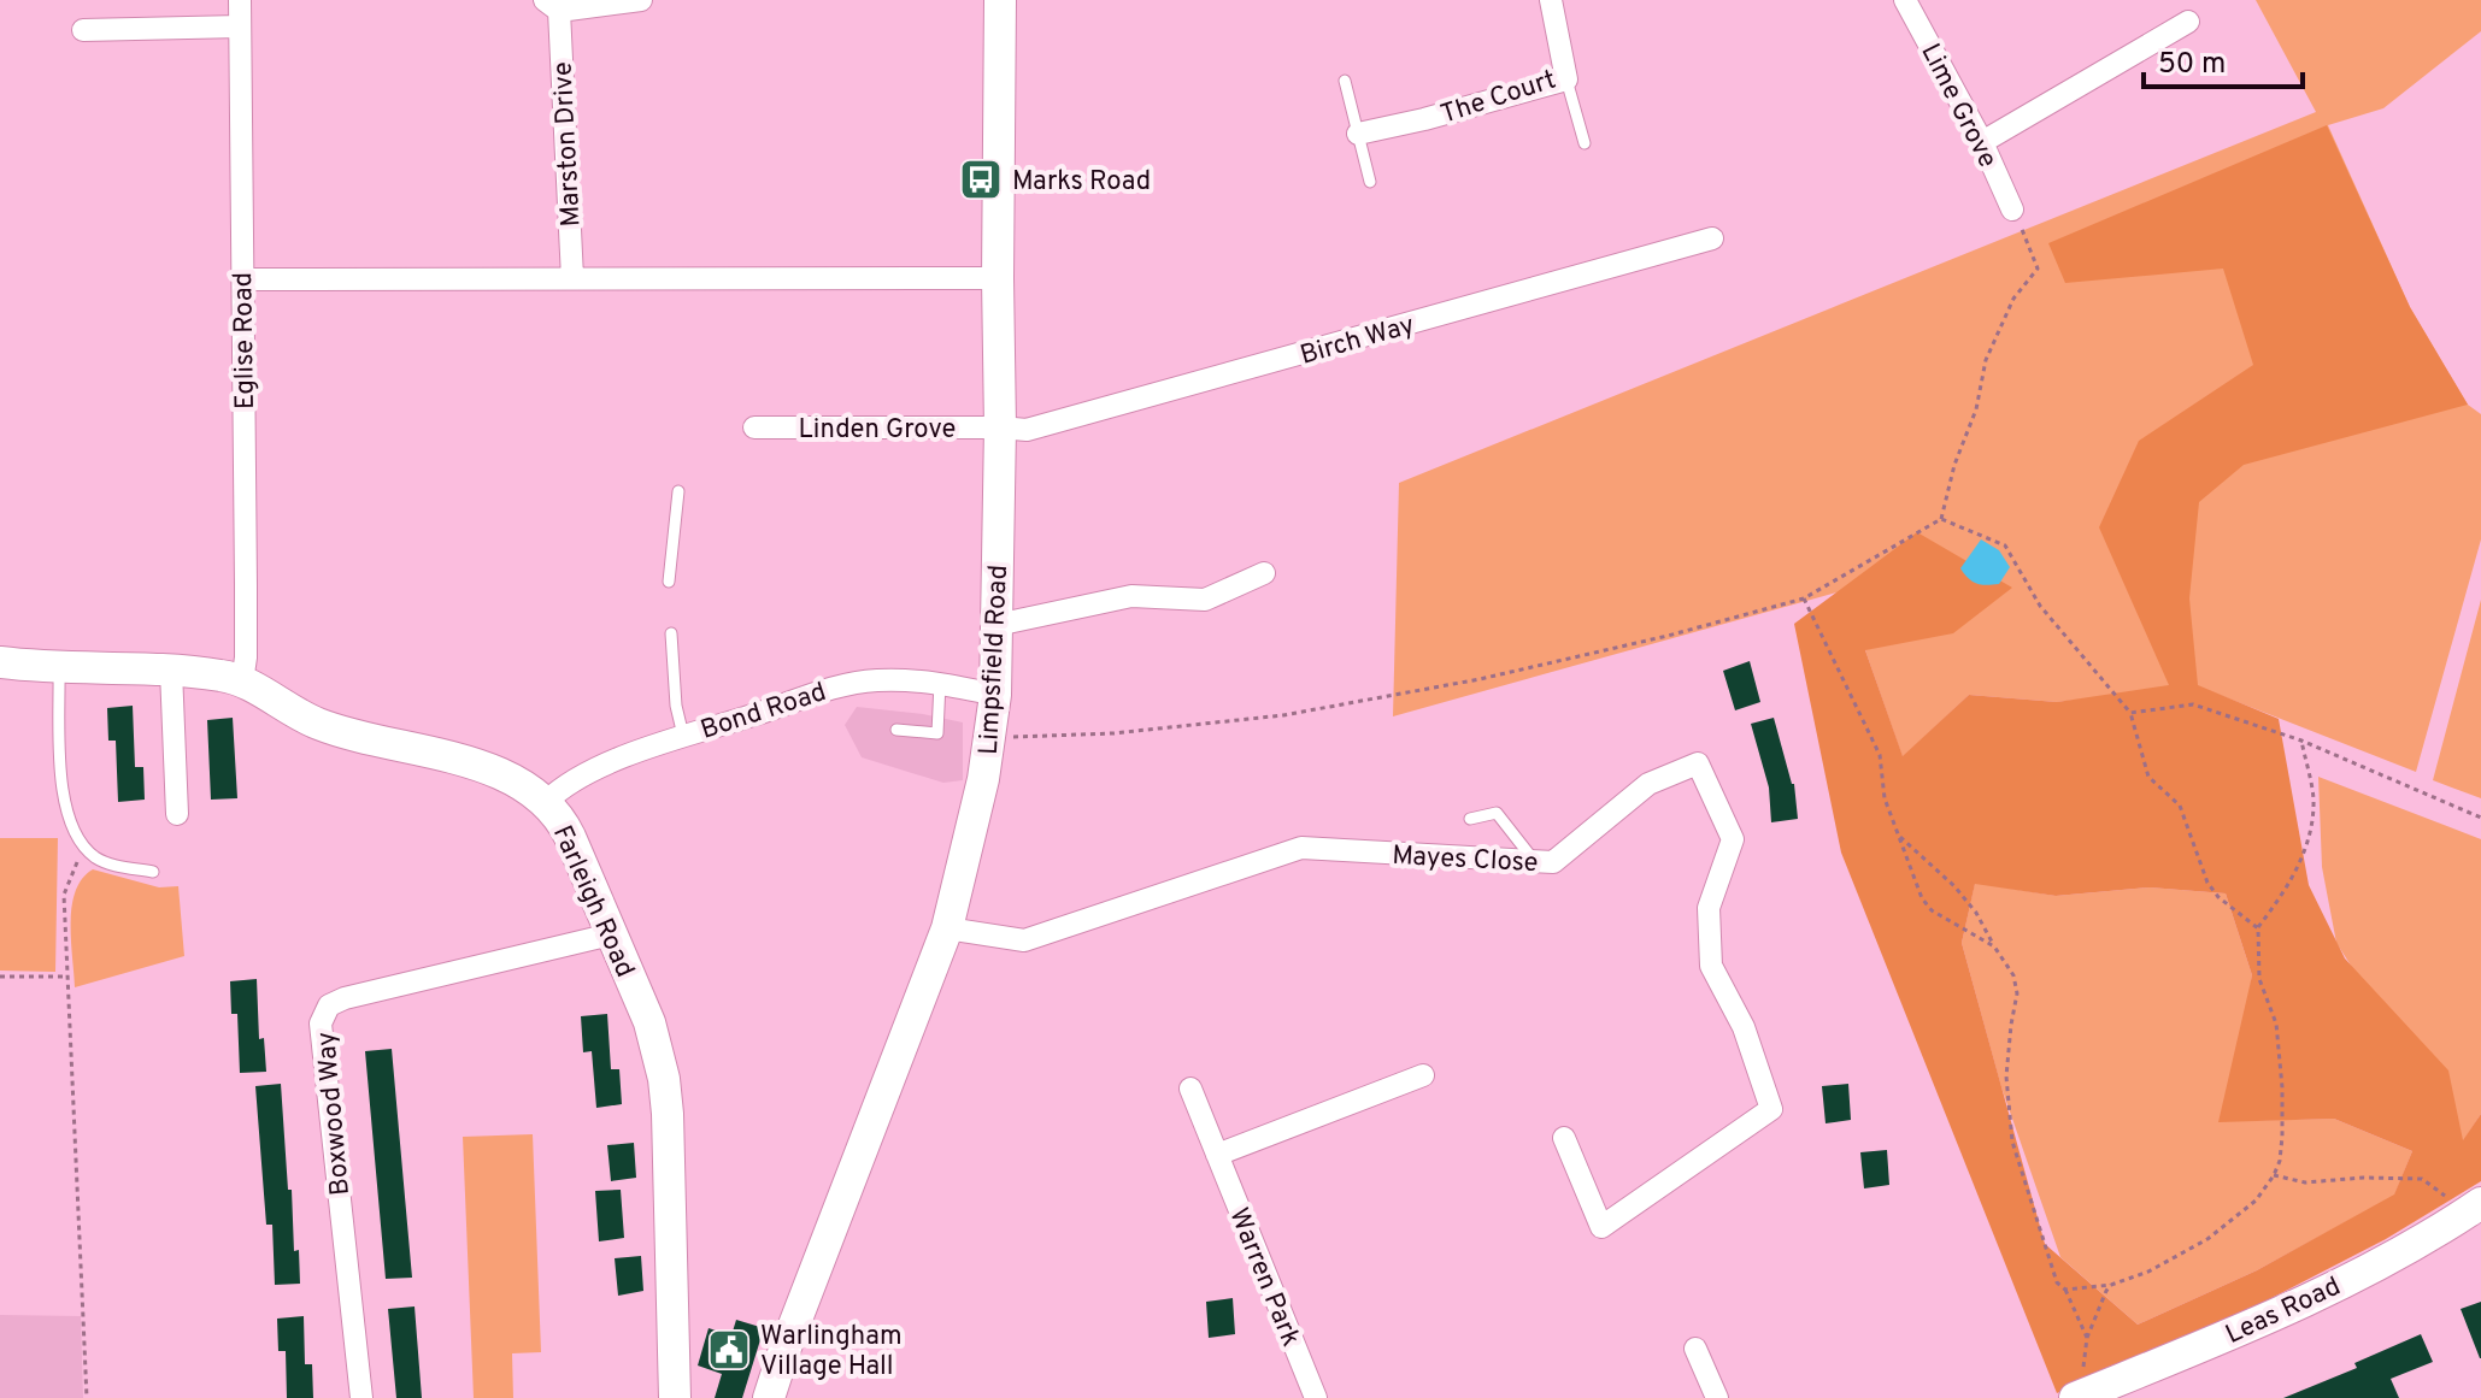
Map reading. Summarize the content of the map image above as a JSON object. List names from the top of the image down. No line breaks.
{"streets":{"street":["The Court","Lime Grove","Marston Drive","Birch Way","Eglise Road","Linden Grove","Limpsfield Road","Bond Road","Mayes Close","Farleigh Road","Boxwood Way","Warren Park","Leas Road"]},"crossings":[["Birch Way","Linden Grove"],["Birch Way","Limpsfield Road"],["Eglise Road","Farleigh Road"],["Linden Grove","Limpsfield Road"],["Limpsfield Road","Bond Road"],["Limpsfield Road","Mayes Close"],["Bond Road","Farleigh Road"],["Farleigh Road","Boxwood Way"]],"places":{"bus stop":["Marks Road"],"public building":["Warlingham Village Hall"]},"scale_bar":"50 m"}
